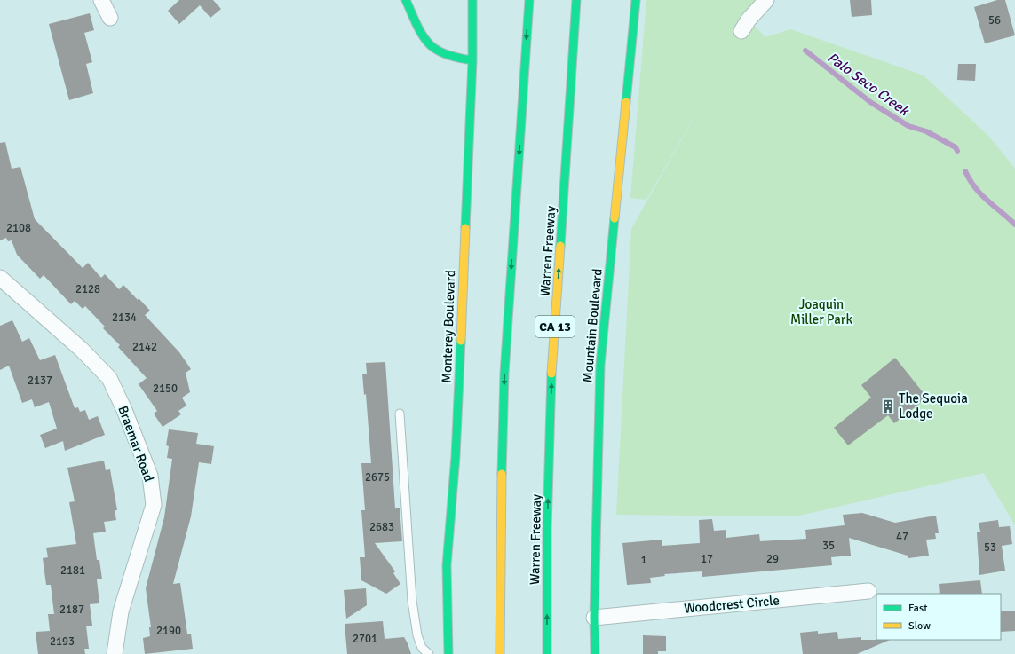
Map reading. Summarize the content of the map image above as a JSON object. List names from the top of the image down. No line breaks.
{"streets":{"main road":["Warren Freeway","Mountain Boulevard","Monterey Boulevard","CA 13"],"street":["Braemar Road","Woodcrest Circle"]},"crossings":[["Mountain Boulevard","Woodcrest Circle"]],"water":["Palo Seco Creek"],"parks":["Joaquin Miller Park"],"places":{"building":["The Sequoia Lodge"]},"house_numbers":["56","2108","2128","2134","2142","2137","2150","2675","2683","47","35","53","17","29","1","2181","2187","2190","2701","2193"],"legend":["Fast","Slow"]}
